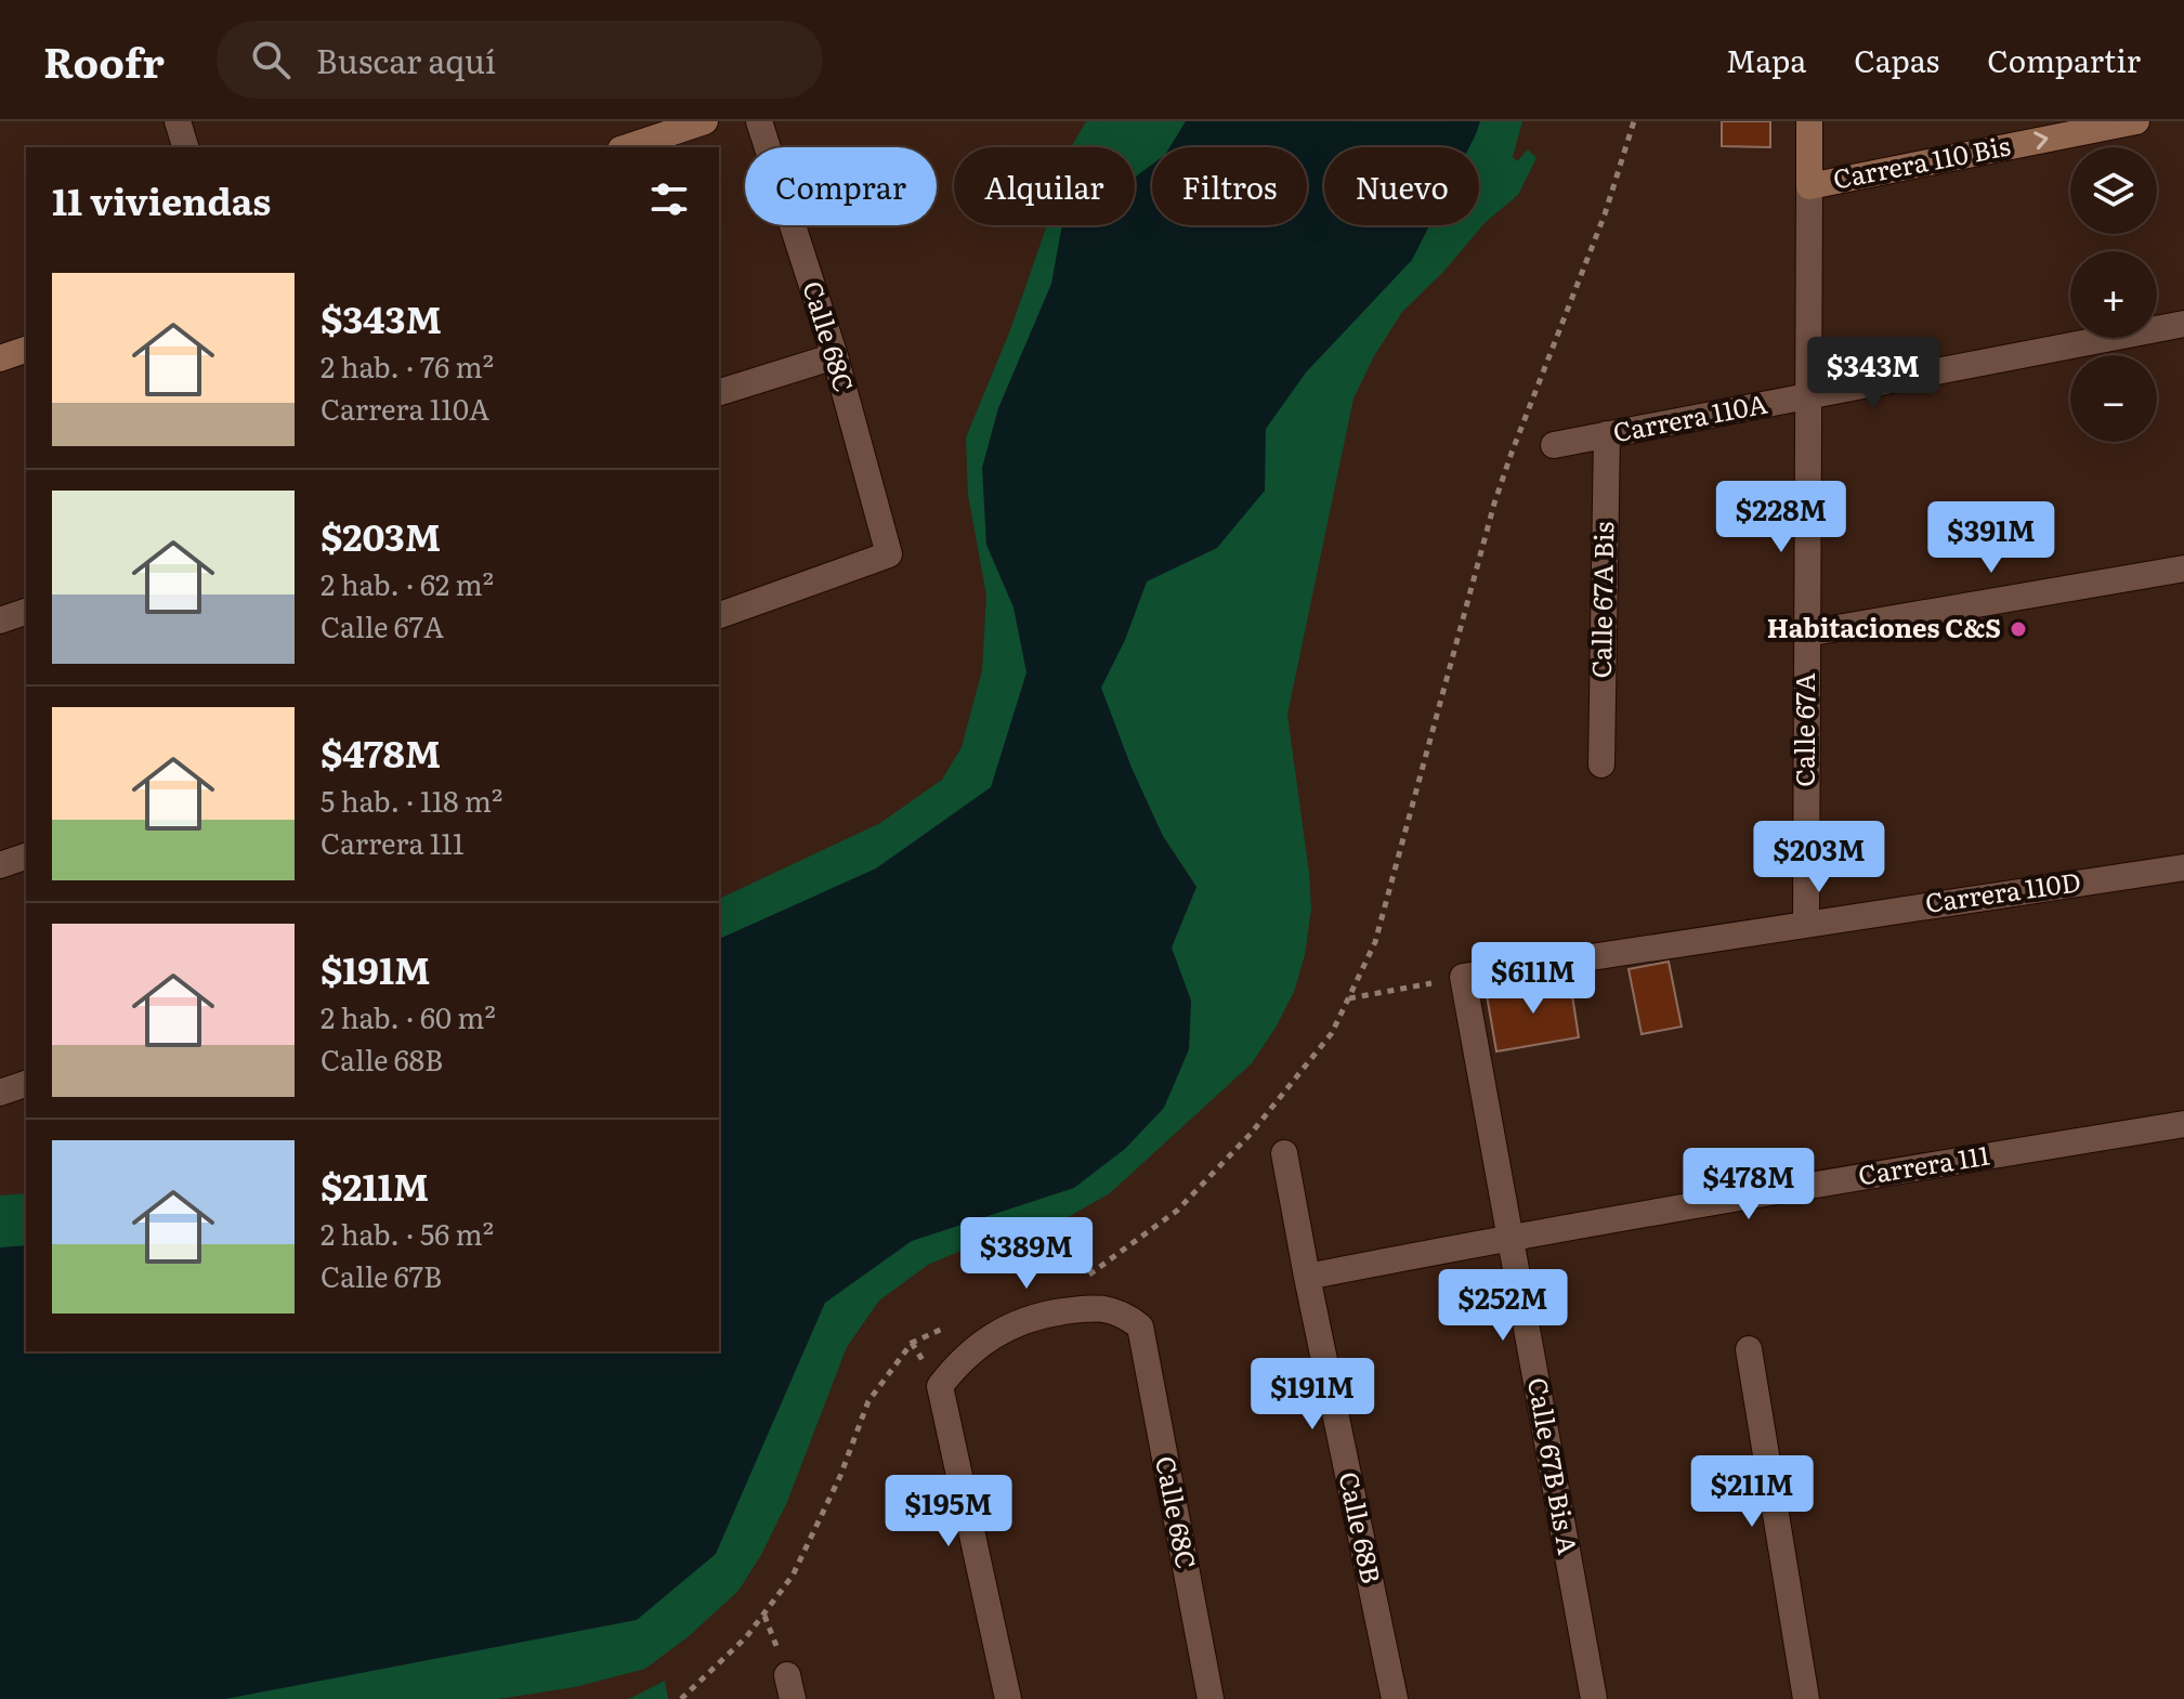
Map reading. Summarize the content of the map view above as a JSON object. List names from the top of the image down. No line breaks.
{"streets":{"street":["Carrera 110 Bis","Calle 68C","Carrera 110A","Calle 67A Bis","Calle 67A","Carrera 110D","Carrera 111","Calle 67B Bis A","Calle 68B"]},"crossings":[["Carrera 110 Bis","Calle 67A"],["Carrera 110A","Calle 67A Bis"],["Carrera 110A","Calle 67A"],["Calle 67A","Carrera 110D"],["Carrera 110D","Calle 67B Bis A"],["Carrera 111","Calle 67B Bis A"],["Carrera 111","Calle 68B"]],"one_way":["Carrera 110 Bis"],"places":["Habitaciones C&S"],"page":{"header":"Roofr","search":"Buscar aquí","nav":["Mapa","Capas","Compartir"],"map_buttons":["+","−"],"chip":["Comprar","Alquilar","Filtros","Nuevo"],"heading":"11 viviendas","list":[{"name":"$343M","note":"2 hab. · 76 m² · Carrera 110A"},{"name":"$203M","note":"2 hab. · 62 m² · Calle 67A"},{"name":"$478M","note":"5 hab. · 118 m² · Carrera 111"},{"name":"$191M","note":"2 hab. · 60 m² · Calle 68B"},{"name":"$211M","note":"2 hab. · 56 m² · Calle 67B"}],"price":["$343M","$228M","$391M","$203M","$611M","$478M","$389M","$252M","$191M","$211M","$195M"]}}
